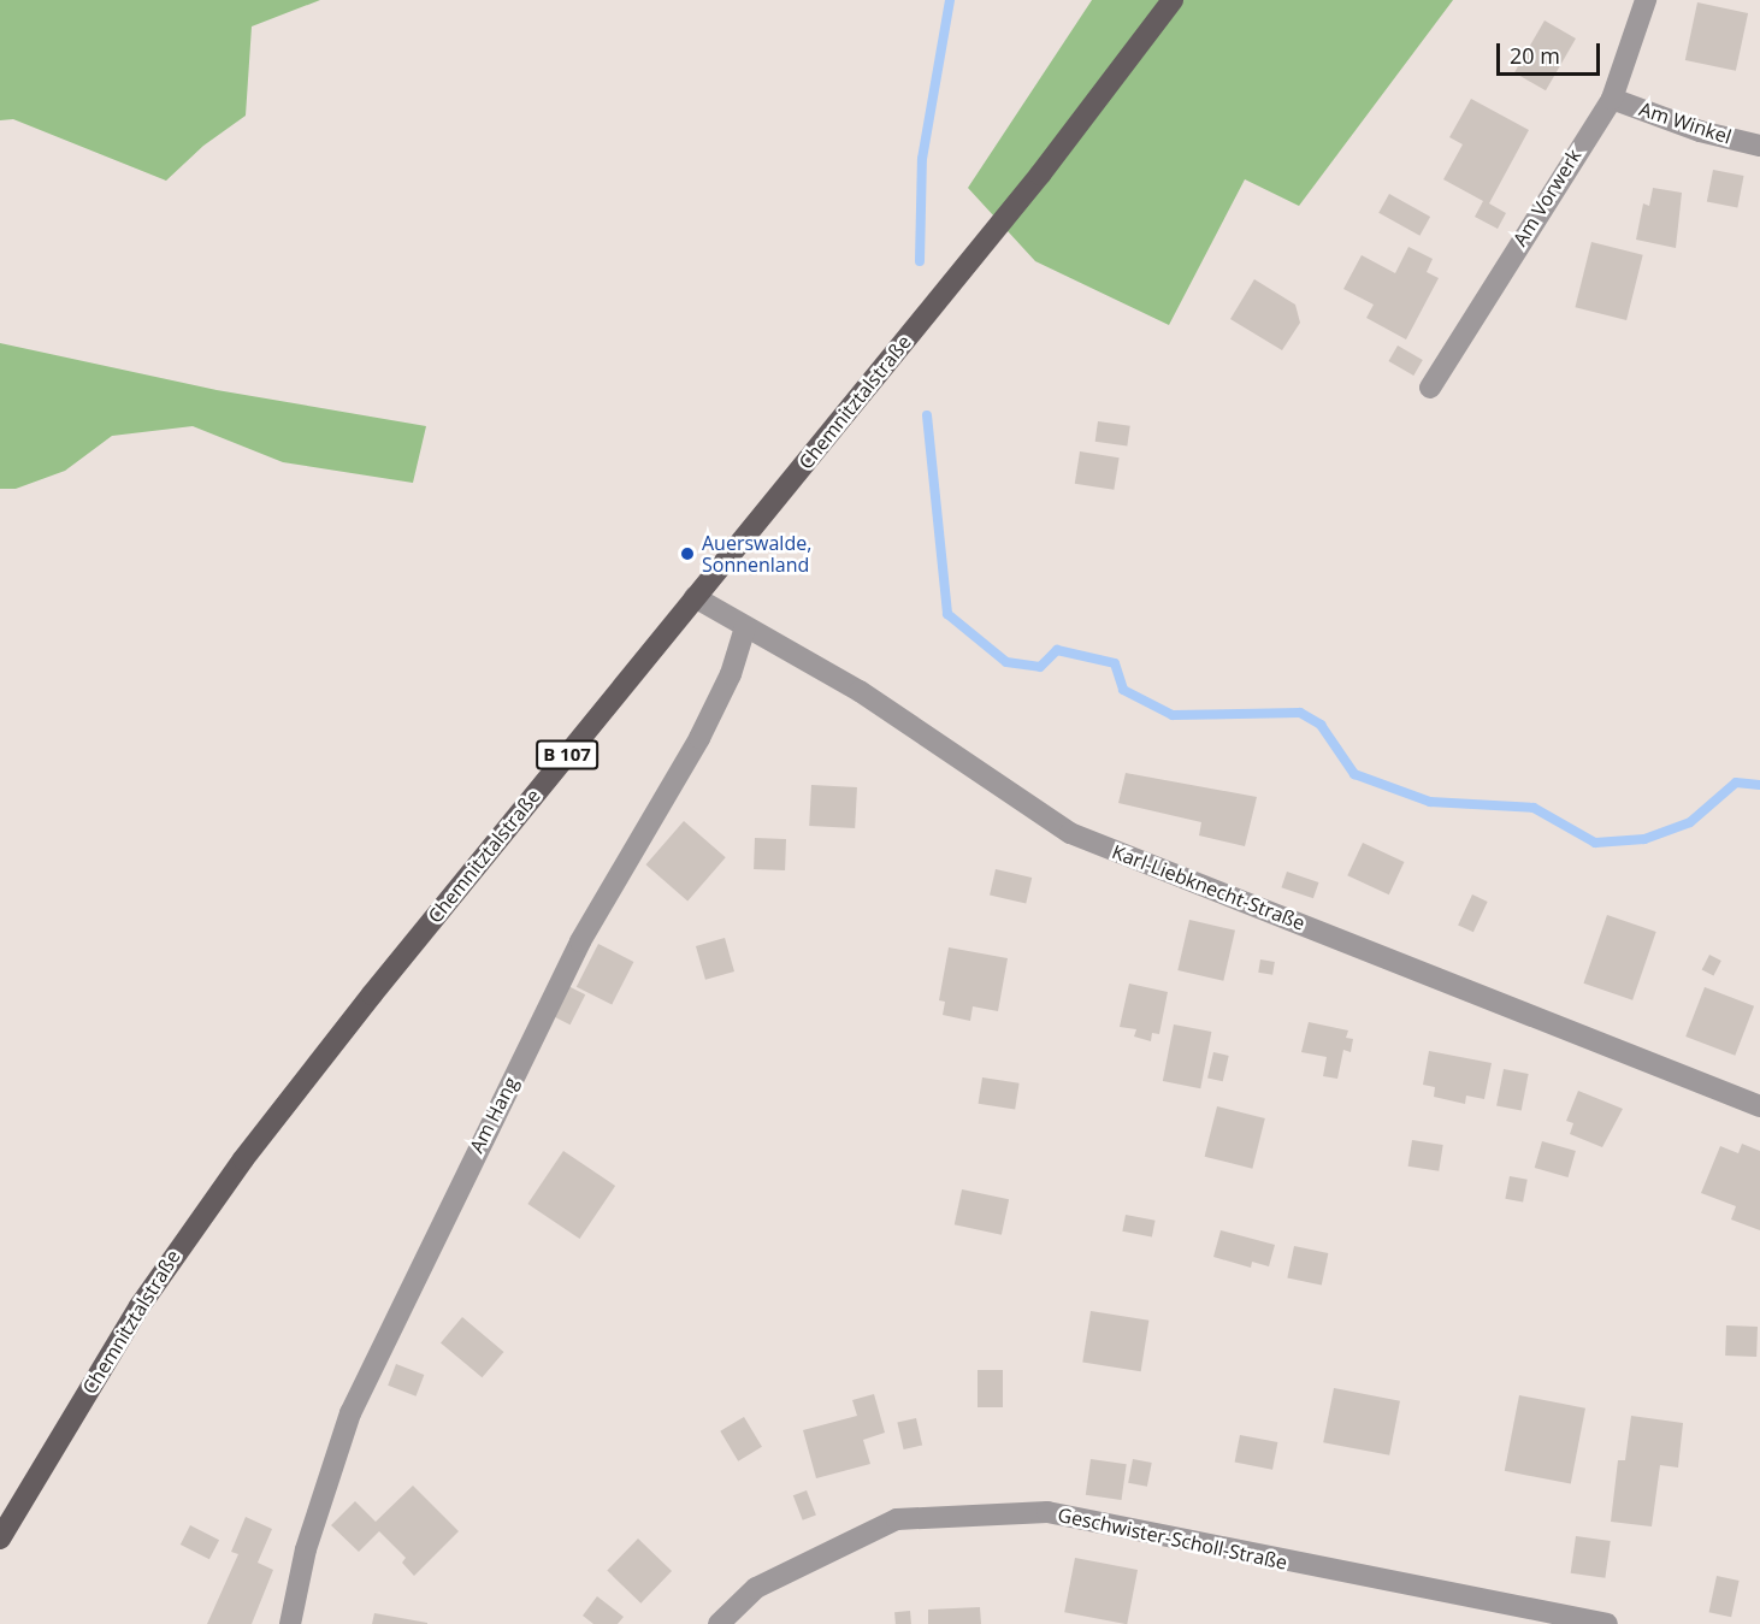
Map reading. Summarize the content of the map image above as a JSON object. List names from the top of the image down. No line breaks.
{"streets":{"main road":["Chemnitztalstraße","B 107"],"street":["Am Winkel","Am Vorwerk","Karl-Liebknecht-Straße","Am Hang","Geschwister-Scholl-Straße"]},"crossings":[["Am Winkel","Am Vorwerk"],["Chemnitztalstraße","Karl-Liebknecht-Straße"],["Karl-Liebknecht-Straße","Am Hang"]],"places":["Auerswalde, Sonnenland"],"scale_bar":"20 m"}
